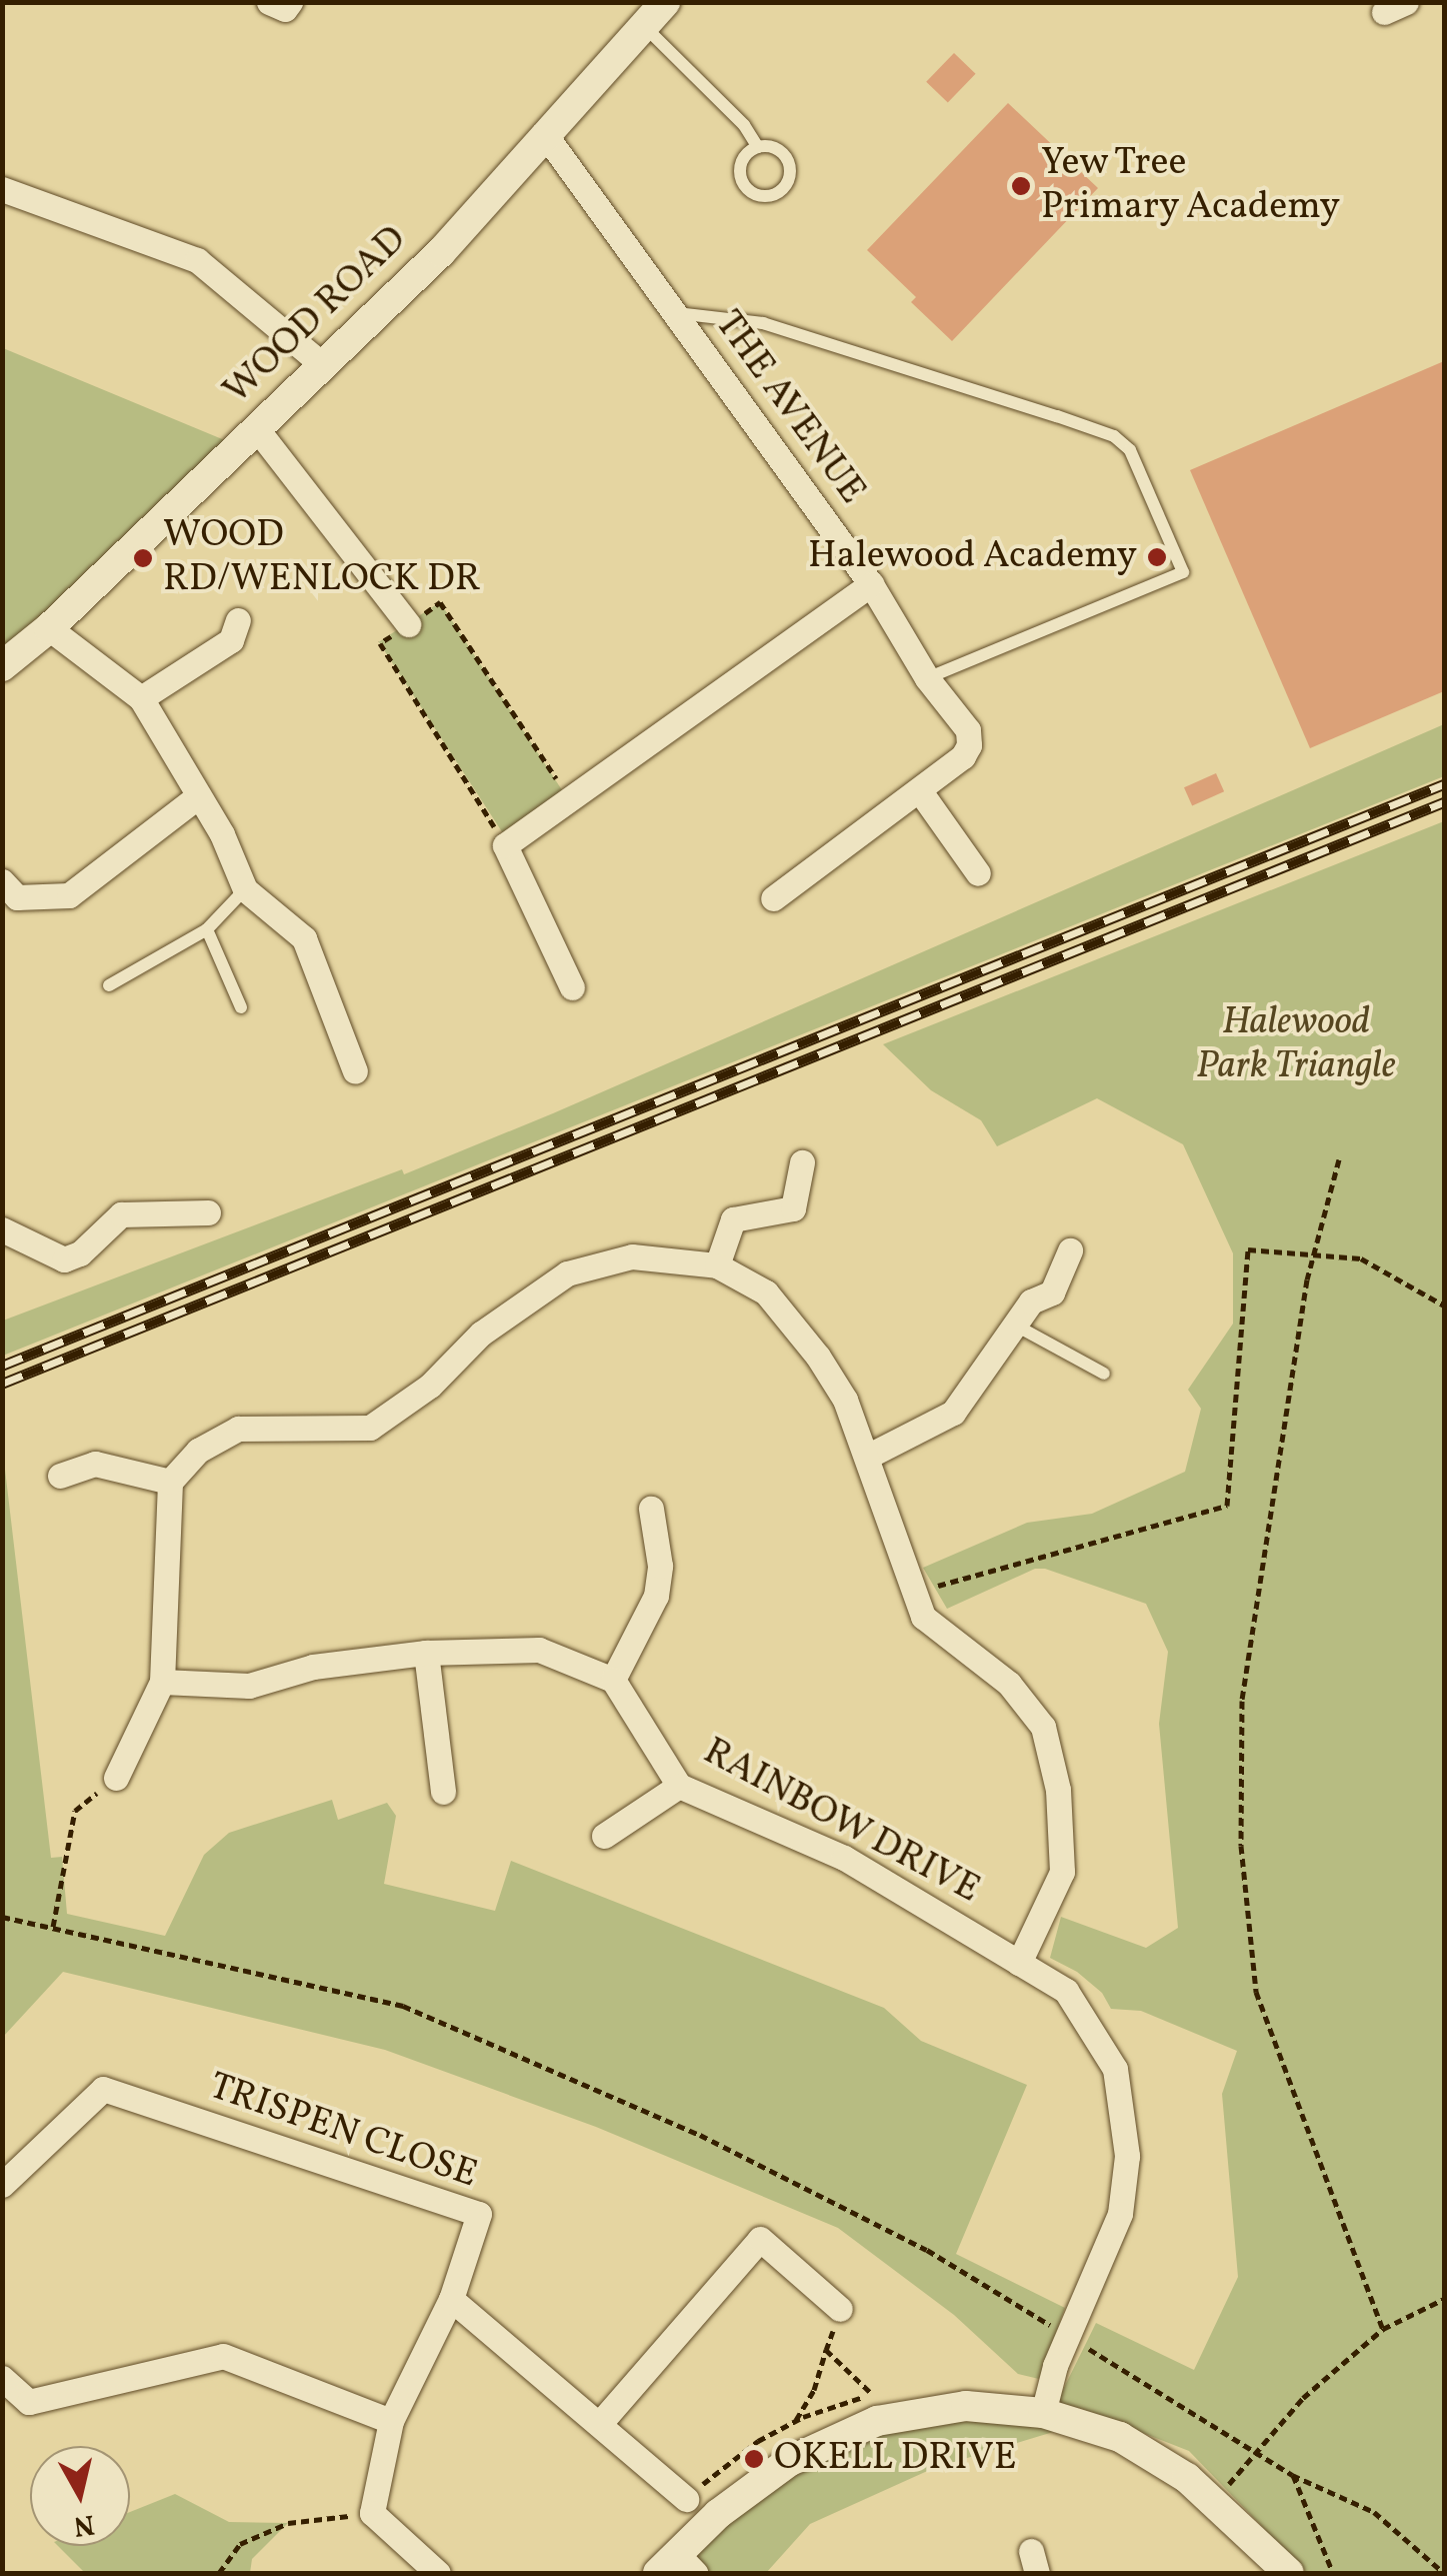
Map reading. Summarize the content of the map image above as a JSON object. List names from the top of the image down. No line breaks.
{"streets":{"street":["WOOD ROAD","THE AVENUE","RAINBOW DRIVE","TRISPEN CLOSE"]},"crossings":[["WOOD ROAD","THE AVENUE"]],"parks":["Halewood Park Triangle"],"places":["Yew Tree Primary Academy","Halewood Academy","WOOD RD/WENLOCK DR","OKELL DRIVE"],"north":"bottom"}
